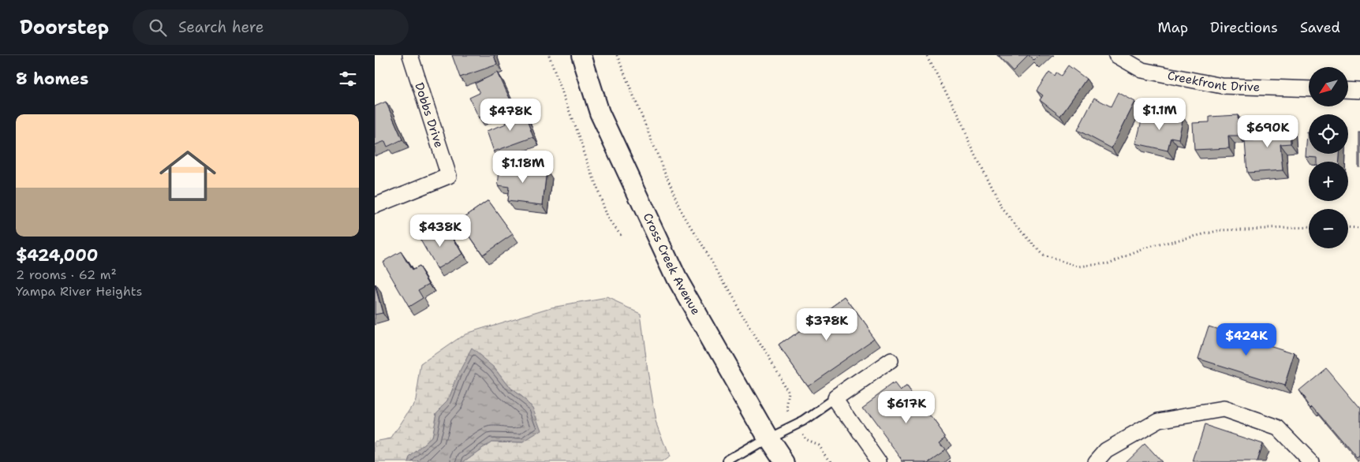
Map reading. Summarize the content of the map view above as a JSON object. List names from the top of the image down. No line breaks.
{"streets":{"street":["Creekfront Drive","Dobbs Drive","Cross Creek Avenue"]},"north":"bottom left","page":{"header":"Doorstep","search":"Search here","nav":["Map","Directions","Saved"],"heading":"8 homes","map_buttons":["+","−"],"price":["$1.1M","$478K","$690K","$1.18M","$438K","$378K","$424K","$617K"],"list":[{"name":"$424,000","note":"2 rooms · 62 m² · Yampa River Heights"}]}}
